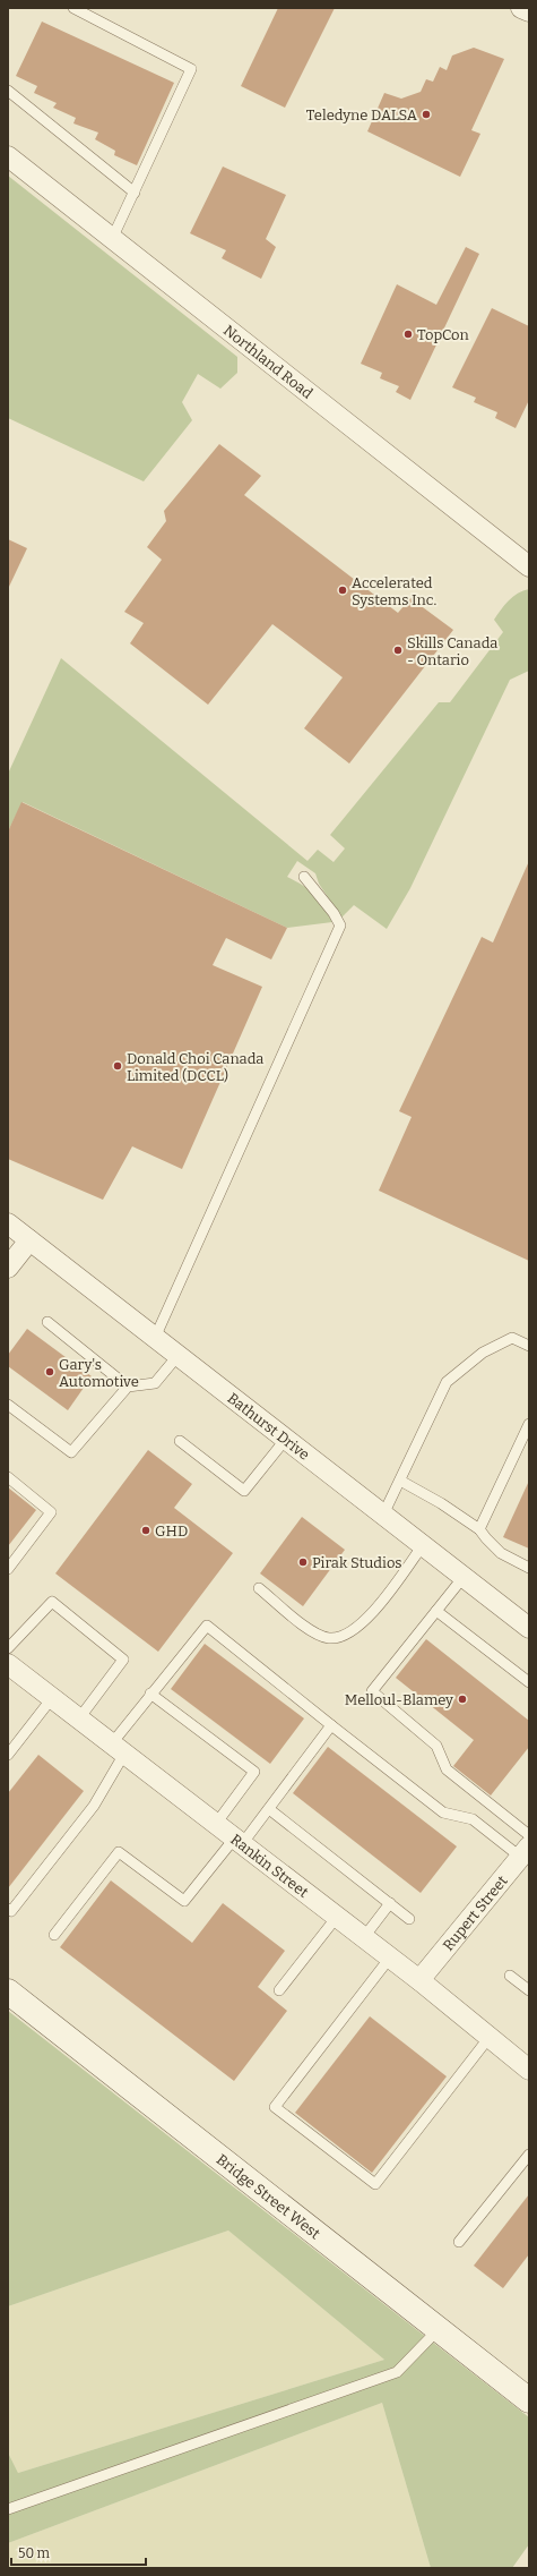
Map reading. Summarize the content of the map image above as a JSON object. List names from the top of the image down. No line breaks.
{"streets":{"street":["Northland Road","Bathurst Drive","Rankin Street","Rupert Street","Bridge Street West"]},"crossings":[["Rankin Street","Rupert Street"]],"places":["Teledyne DALSA","TopCon","Accelerated Systems Inc.","Skills Canada - Ontario","Donald Choi Canada Limited (DCCL)","Gary's Automotive","GHD","Pirak Studios","Melloul-Blamey"],"scale_bar":"50 m"}
